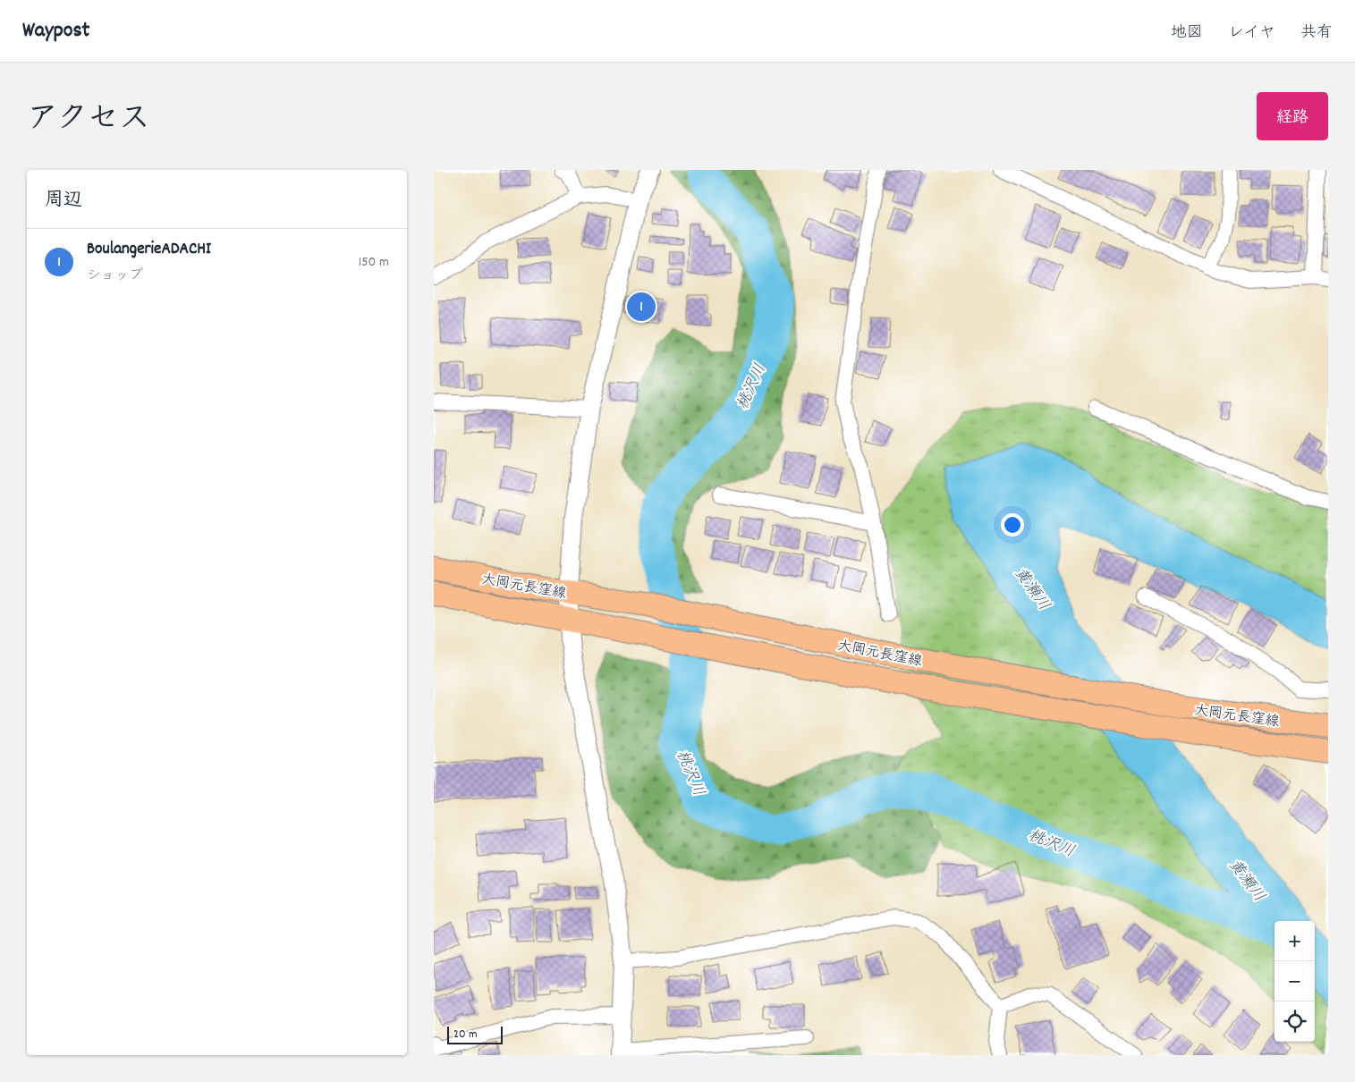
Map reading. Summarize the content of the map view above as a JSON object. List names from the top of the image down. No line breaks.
{"streets":{"main road":["大岡元長窪線"]},"water":["桃沢川","黄瀬川"],"scale_bar":"20 m","page":{"header":"Waypost","nav":["地図","レイヤ","共有"],"title":"アクセス","buttons":"経路","heading":"周辺","list":[{"mark":"1","name":"BoulangerieADACHI","note":"ショップ","value":"150 m"}],"pins":"1","map_buttons":["+","−"],"scale":"20 m"}}
